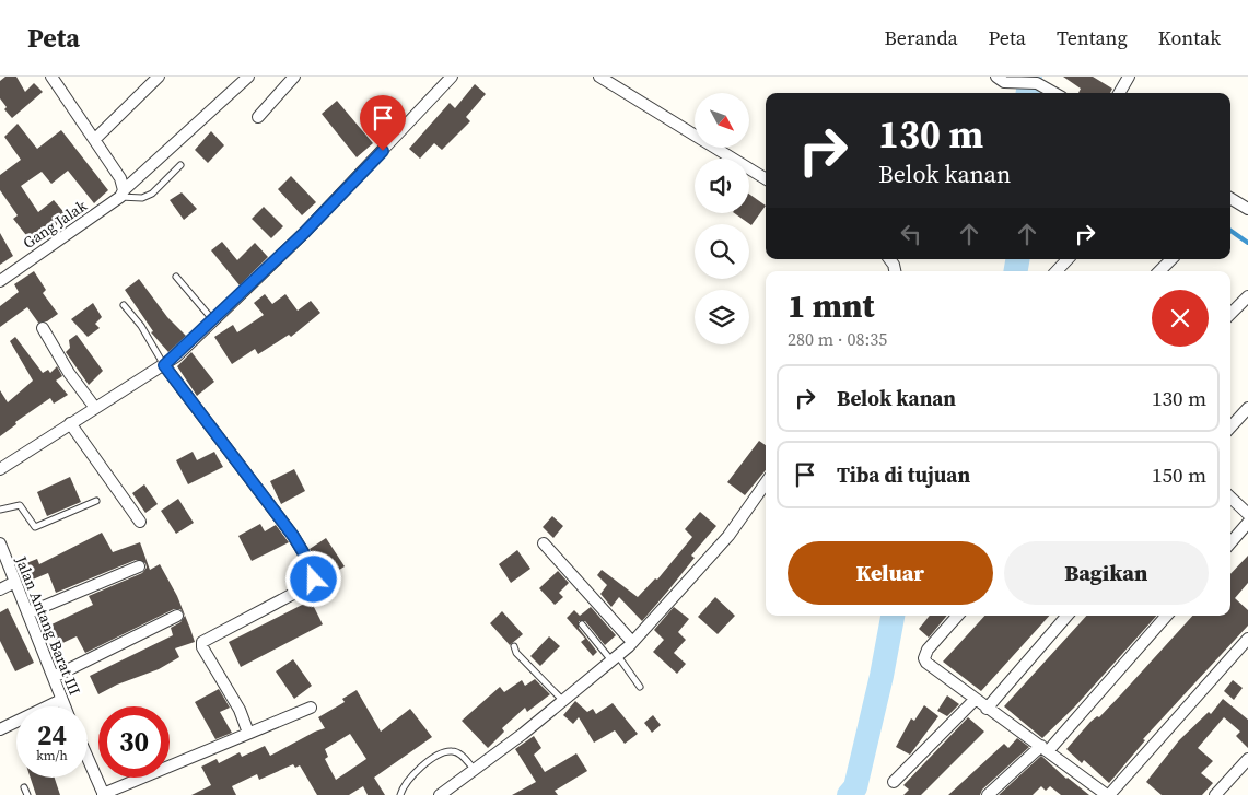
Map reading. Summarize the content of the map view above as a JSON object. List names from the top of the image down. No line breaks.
{"streets":{"street":["Gang Jalak","Jalan Antang Barat III"]},"north":"bottom right","page":{"header":"Peta","nav":["Beranda","Peta","Tentang","Kontak"],"turn":["130 m","Belok kanan"],"heading":["1 mnt","280 m · 08:35"],"list":[{"name":"Belok kanan","value":"130 m"},{"name":"Tiba di tujuan","value":"150 m"}],"buttons":["Keluar","Bagikan"],"speed":"24 km/h","limit":"30"}}
